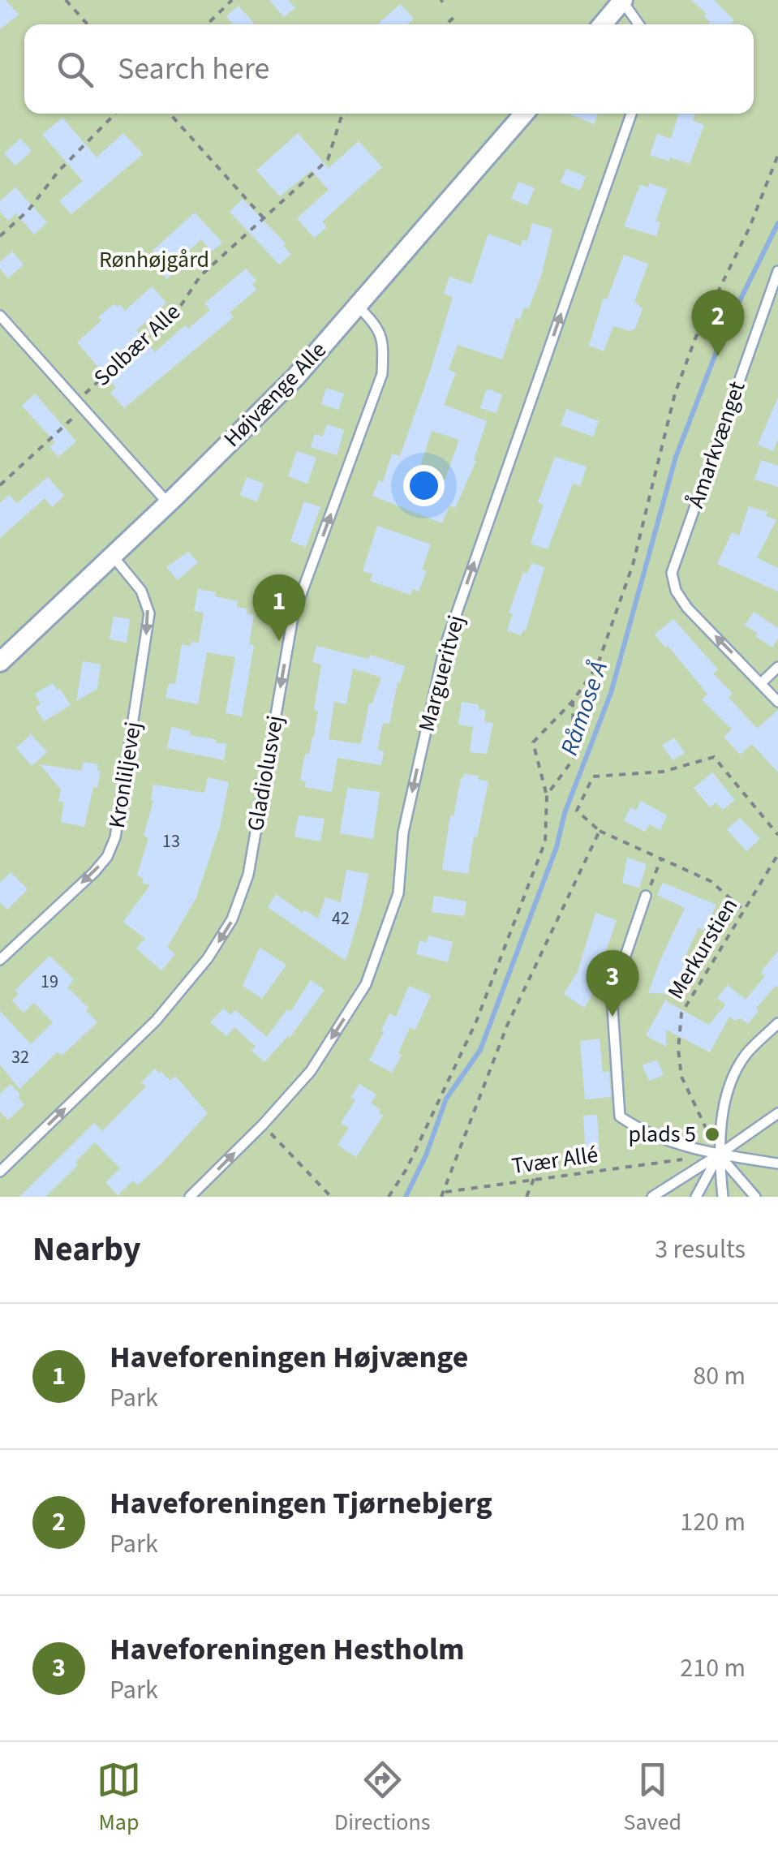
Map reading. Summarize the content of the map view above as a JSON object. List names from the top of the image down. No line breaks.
{"streets":{"street":["Højvænge Alle"],"lane":["Solbær Alle","Åmarkvænget","Margueritvej","Gladiolusvej","Kronliljevej"],"path":["Merkurstien","Tvær Allé"]},"crossings":[["Solbær Alle","Højvænge Alle"],["Højvænge Alle","Gladiolusvej"],["Højvænge Alle","Kronliljevej"]],"one_way":["Åmarkvænget","Gladiolusvej","Kronliljevej"],"water":["Råmose Å"],"parks":["Rønhøjgård"],"places":["plads 5"],"house_numbers":["13","42","19","32"],"page":{"search":"Search here","pins":["2","1","3"],"heading":["Nearby","3 results"],"list":[{"mark":"1","name":"Haveforeningen Højvænge","note":"Park","value":"80 m"},{"mark":"2","name":"Haveforeningen Tjørnebjerg","note":"Park","value":"120 m"},{"mark":"3","name":"Haveforeningen Hestholm","note":"Park","value":"210 m"}],"nav":["Map","Directions","Saved"]}}
